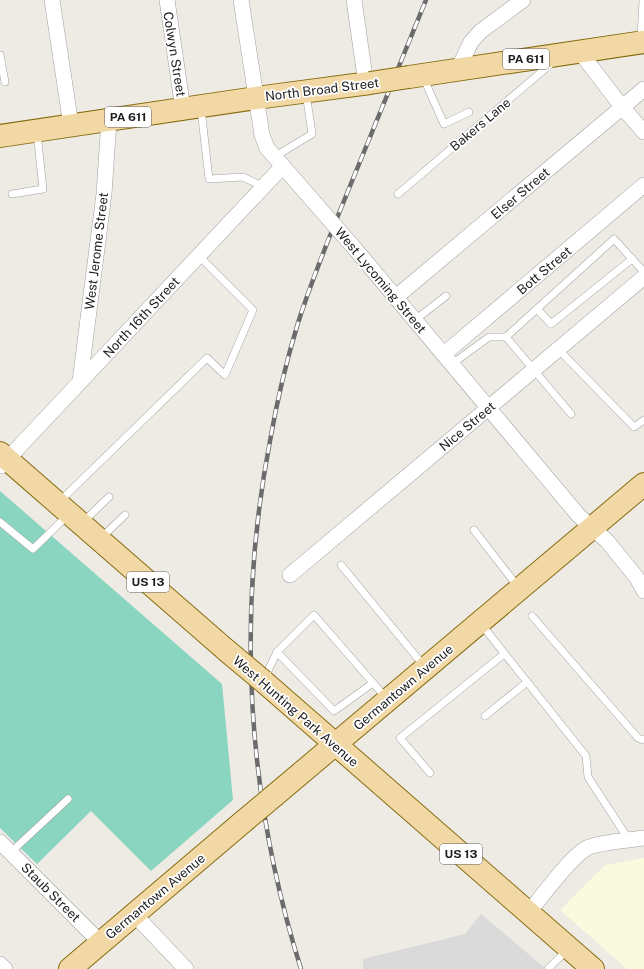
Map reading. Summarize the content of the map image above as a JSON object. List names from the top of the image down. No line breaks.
{"streets":{"main road":["PA 611","North Broad Street","US 13","Germantown Avenue","West Hunting Park Avenue"],"street":["Colwyn Street","Elser Street","West Jerome Street","Bott Street","West Lycoming Street","North 16th Street","Nice Street","Staub Street"],"lane":["Bakers Lane"]},"crossings":[["Colwyn Street","North Broad Street"],["North Broad Street","Bakers Lane"],["North Broad Street","West Jerome Street"],["North Broad Street","West Lycoming Street"],["Elser Street","West Lycoming Street"],["West Jerome Street","North 16th Street"],["Bott Street","West Lycoming Street"],["West Lycoming Street","North 16th Street"],["West Lycoming Street","Nice Street"],["West Lycoming Street","Germantown Avenue"],["North 16th Street","West Hunting Park Avenue"],["Germantown Avenue","West Hunting Park Avenue"],["Germantown Avenue","Staub Street"]]}
